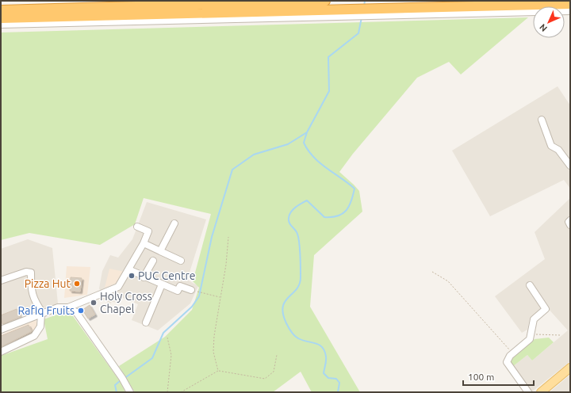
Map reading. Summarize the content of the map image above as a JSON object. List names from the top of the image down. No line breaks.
{"places":["PUC Centre","Pizza Hut","Holy Cross Chapel","Rafiq Fruits"],"scale_bar":"100 m","north":"bottom left"}
